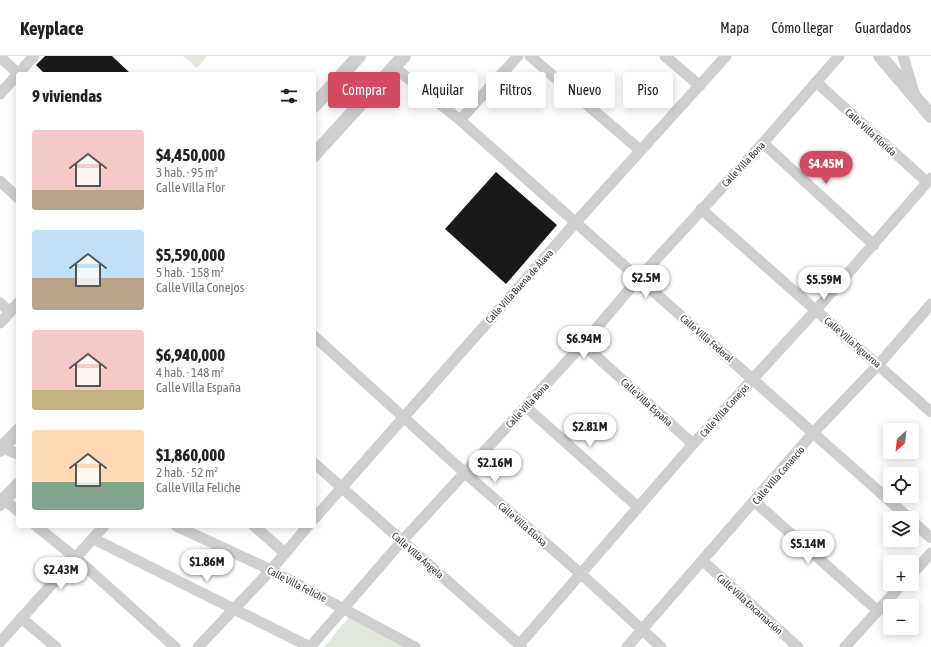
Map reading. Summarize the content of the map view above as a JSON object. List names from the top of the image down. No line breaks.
{"streets":{"street":["Calle Villa Florida","Calle Villa Bona","Calle Villa Buena de Álava","Calle Villa Federal","Calle Villa Figueroa","Calle Villa España","Calle Villa Conejos","Calle Villa Conancio","Calle Villa Eloísa","Calle Villa Ángela","Calle Villa Feliche","Calle Villa Encarnación"]},"crossings":[["Calle Villa Florida","Calle Villa Bona"],["Calle Villa Florida","Calle Villa Conejos"],["Calle Villa Bona","Calle Villa Federal"],["Calle Villa Bona","Calle Villa Figueroa"],["Calle Villa Bona","Calle Villa España"],["Calle Villa Bona","Calle Villa Eloísa"],["Calle Villa Bona","Calle Villa Ángela"],["Calle Villa Bona","Calle Villa Feliche"],["Calle Villa Buena de Álava","Calle Villa Federal"],["Calle Villa Buena de Álava","Calle Villa Eloísa"],["Calle Villa Buena de Álava","Calle Villa Ángela"],["Calle Villa Federal","Calle Villa Conejos"],["Calle Villa Federal","Calle Villa Conancio"],["Calle Villa Figueroa","Calle Villa Conejos"],["Calle Villa Figueroa","Calle Villa Conancio"],["Calle Villa España","Calle Villa Conejos"],["Calle Villa Conejos","Calle Villa Eloísa"],["Calle Villa Conejos","Calle Villa Ángela"],["Calle Villa Conancio","Calle Villa Eloísa"],["Calle Villa Conancio","Calle Villa Encarnación"]],"north":"bottom left","page":{"header":"Keyplace","nav":["Mapa","Cómo llegar","Guardados"],"chip":["Comprar","Alquilar","Filtros","Nuevo","Piso"],"heading":"9 viviendas","list":[{"name":"$4,450,000","note":"3 hab. · 95 m² · Calle Villa Flor"},{"name":"$5,590,000","note":"5 hab. · 158 m² · Calle Villa Conejos"},{"name":"$6,940,000","note":"4 hab. · 148 m² · Calle Villa España"},{"name":"$1,860,000","note":"2 hab. · 52 m² · Calle Villa Feliche"}],"price":["$4.45M","$2.5M","$5.59M","$6.94M","$2.81M","$2.16M","$5.14M","$1.86M","$2.43M"],"map_buttons":["+","−"]}}
